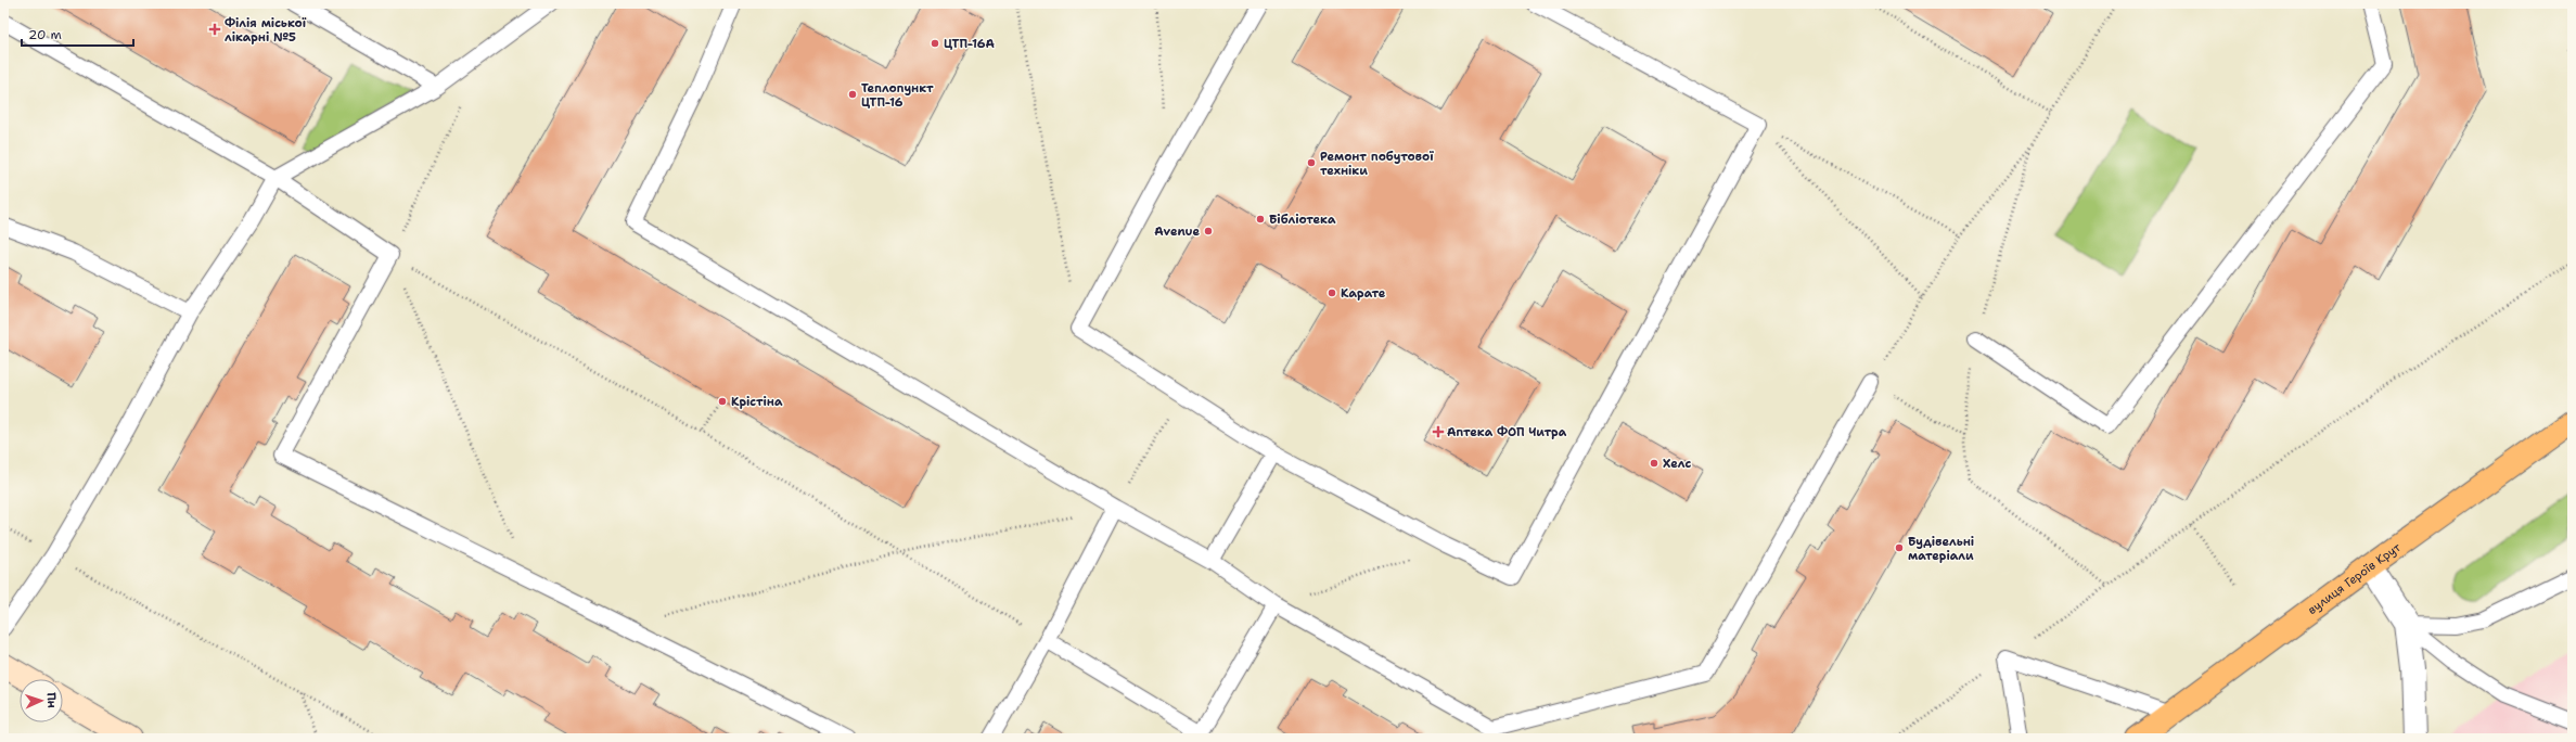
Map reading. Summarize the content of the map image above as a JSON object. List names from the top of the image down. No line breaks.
{"streets":{"main road":["вулиця Героїв Крут"]},"places":{"health":["Філія міської лікарні №5","Аптека ФОП Читра"],"other":["ЦТП-16А","Теплопункт ЦТП-16","Ремонт побутової техніки","Бібліотека","Avenue","Карате","Крістіна","Хелс","Будівельні матеріали"]},"scale_bar":"20 m","north":"right"}
